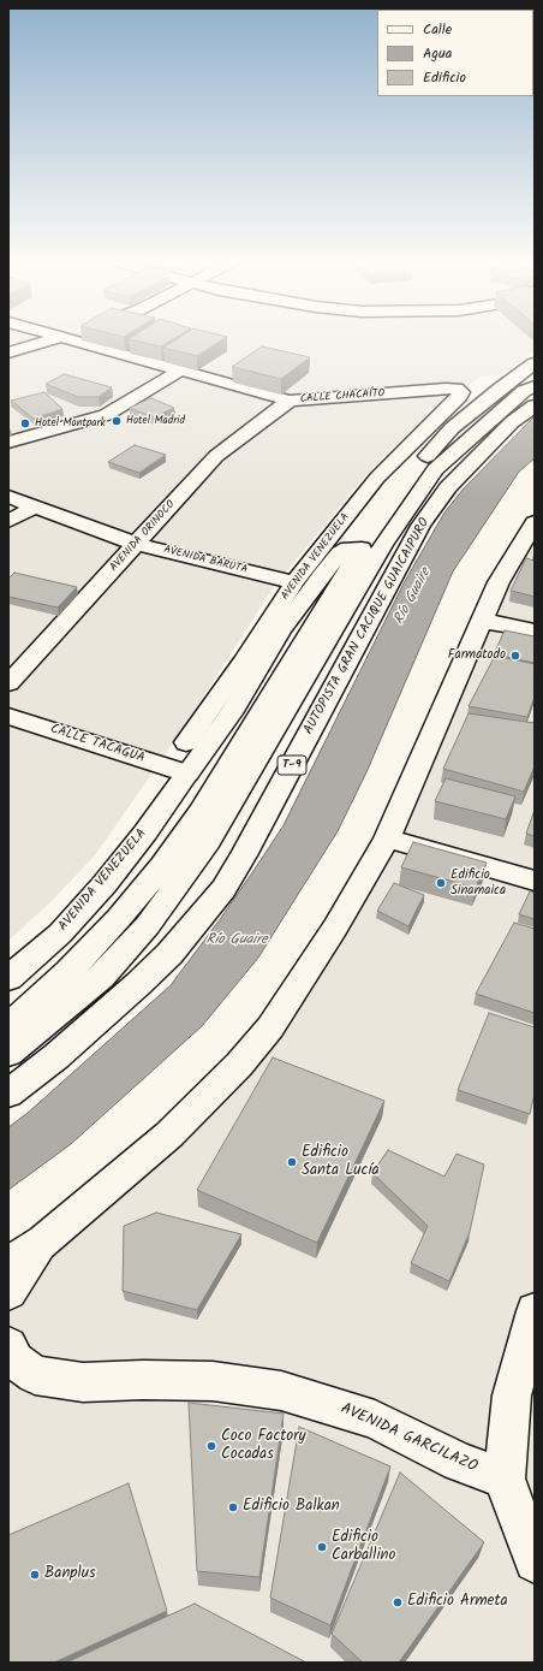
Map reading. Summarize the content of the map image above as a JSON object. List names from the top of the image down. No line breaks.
{"streets":{"main road":["CALLE CHACAÍTO","AVENIDA ORINOCO","AVENIDA VENEZUELA","AVENIDA BARUTA","AUTOPISTA GRAN CACIQUE GUAICAIPURO","CALLE TACAGUA","T-9","AVENIDA GARCILAZO"]},"crossings":[["CALLE CHACAÍTO","AVENIDA ORINOCO"],["CALLE CHACAÍTO","AVENIDA VENEZUELA"],["AVENIDA ORINOCO","AVENIDA BARUTA"],["AVENIDA VENEZUELA","AVENIDA BARUTA"],["AVENIDA VENEZUELA","CALLE TACAGUA"]],"water":["Río Guaire"],"places":["Hotel Madrid","Hotel Montpark","Farmatodo","Edificio Sinamaica","Edificio Santa Lucía","Coco Factory Cocadas","Edificio Balkan","Edificio Carballino","Banplus","Edificio Armeta"],"legend":["Calle","Agua","Edificio"]}
